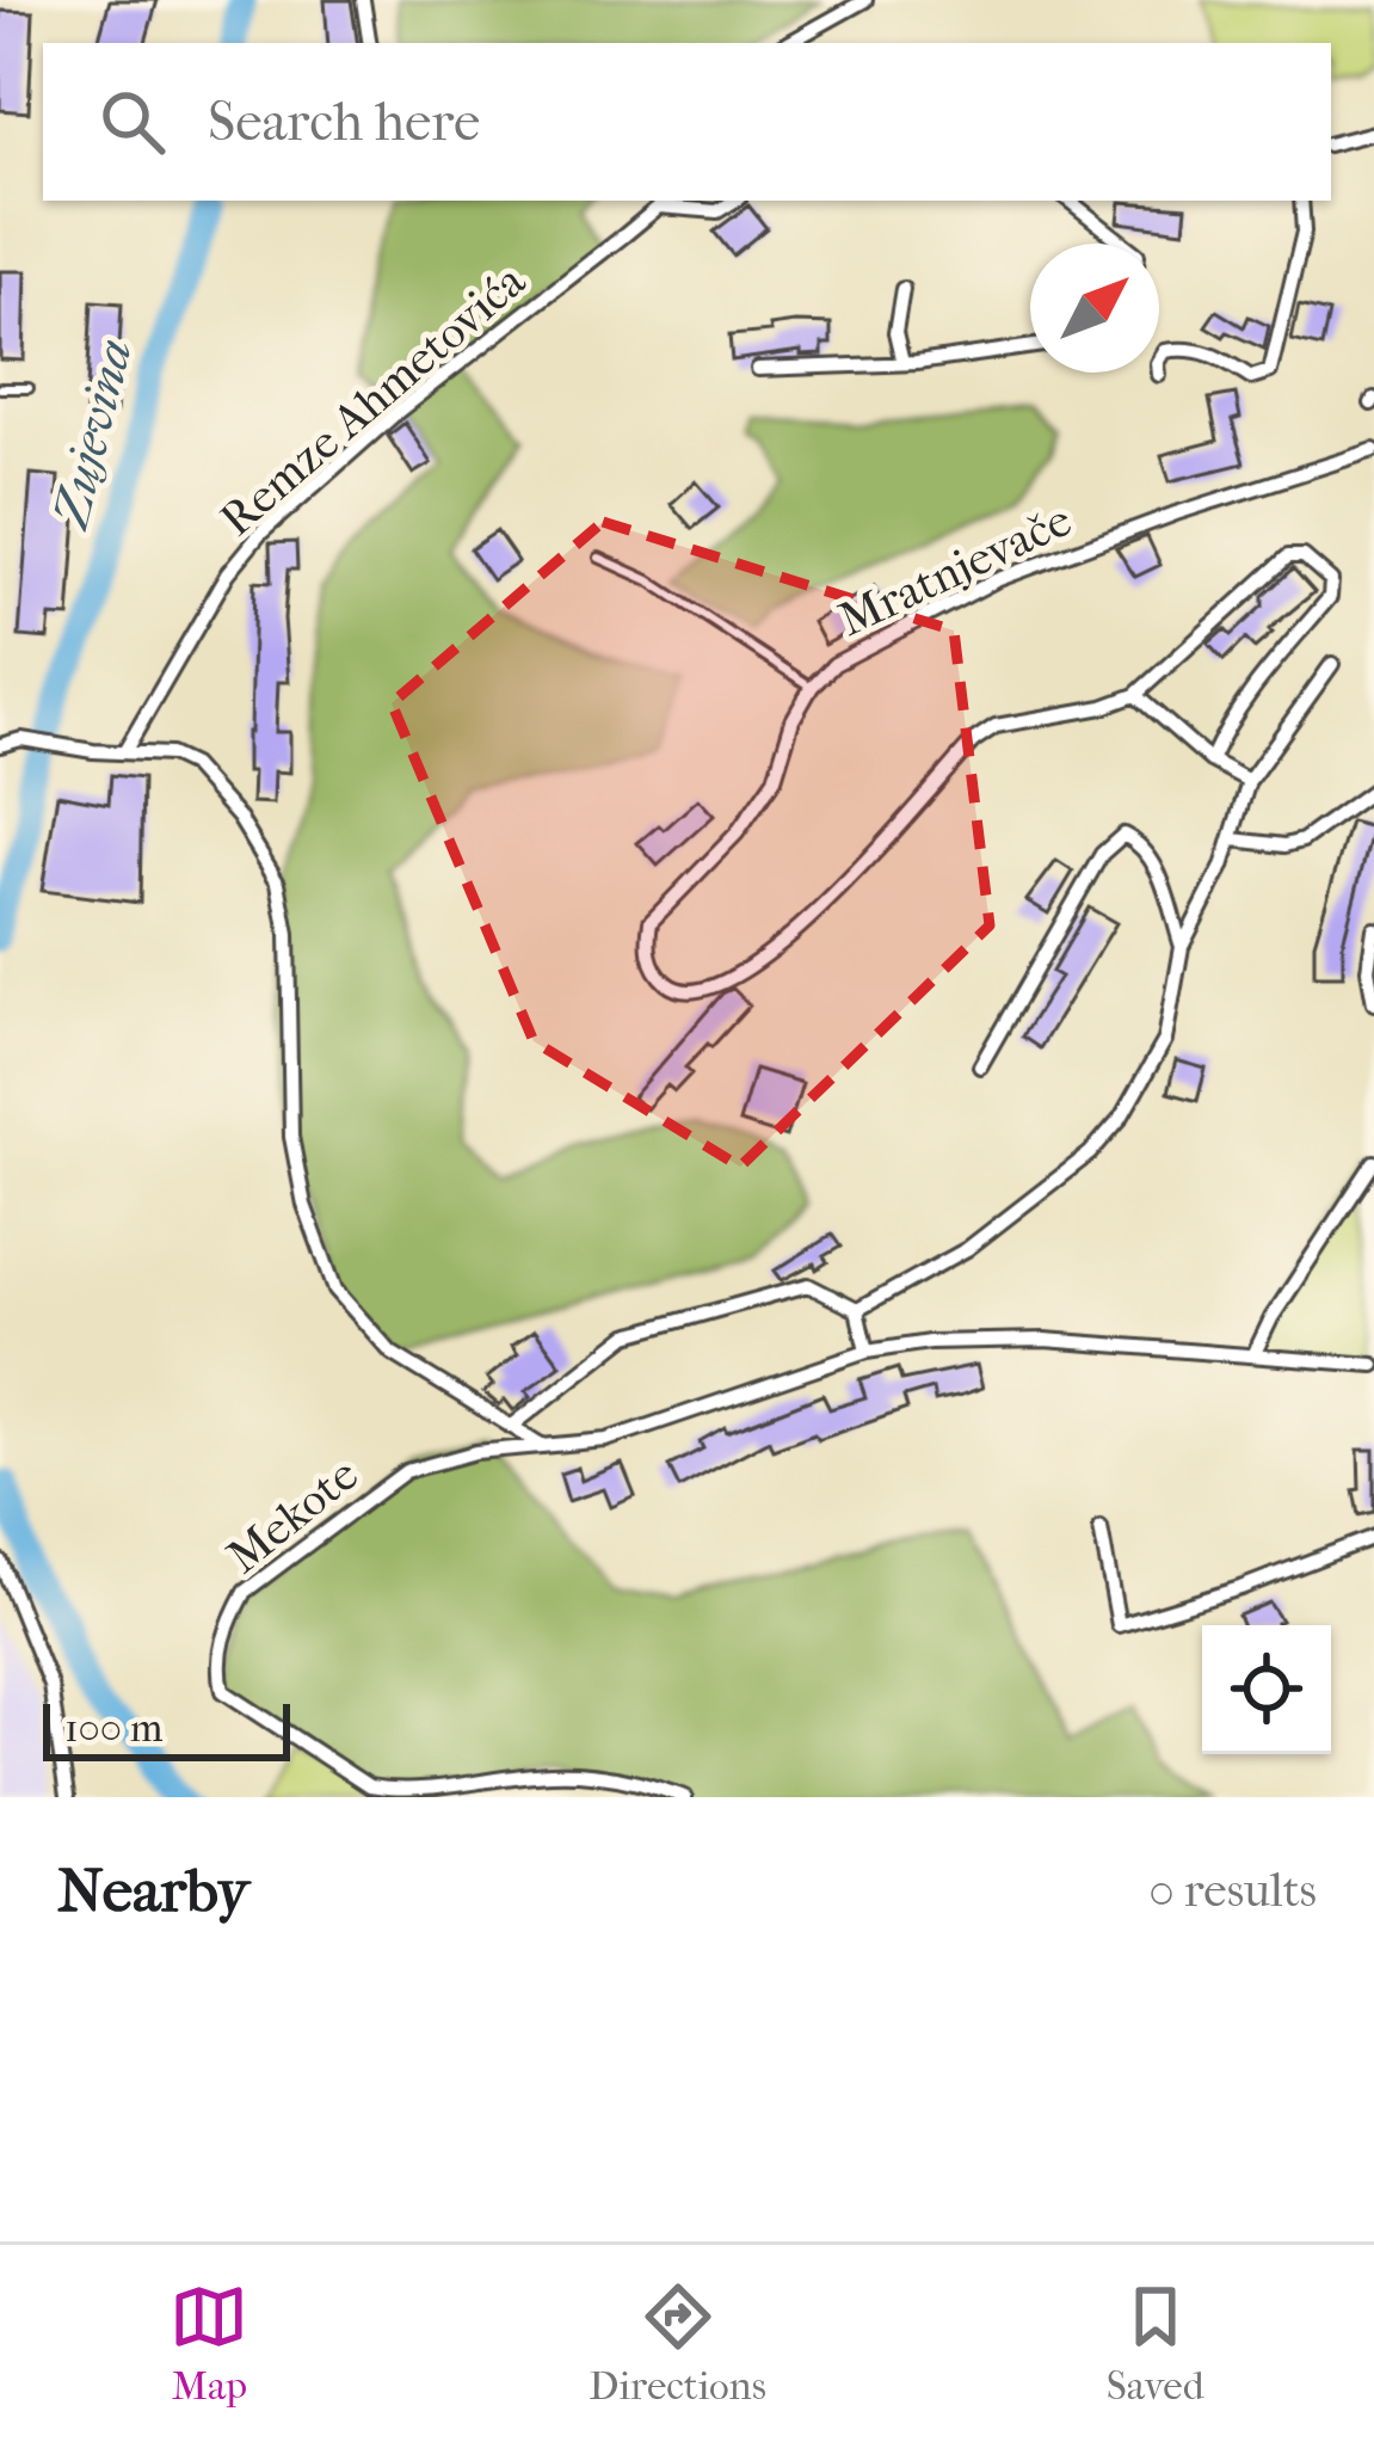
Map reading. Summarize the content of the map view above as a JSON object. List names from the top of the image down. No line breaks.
{"streets":{"street":["Remze Ahmetovića","Mratnjevače","Mekote"]},"water":["Zujevina"],"scale_bar":"100 m","north":"top right","page":{"search":"Search here","scale":"100 m","heading":["Nearby","0 results"],"nav":["Map","Directions","Saved"]}}
